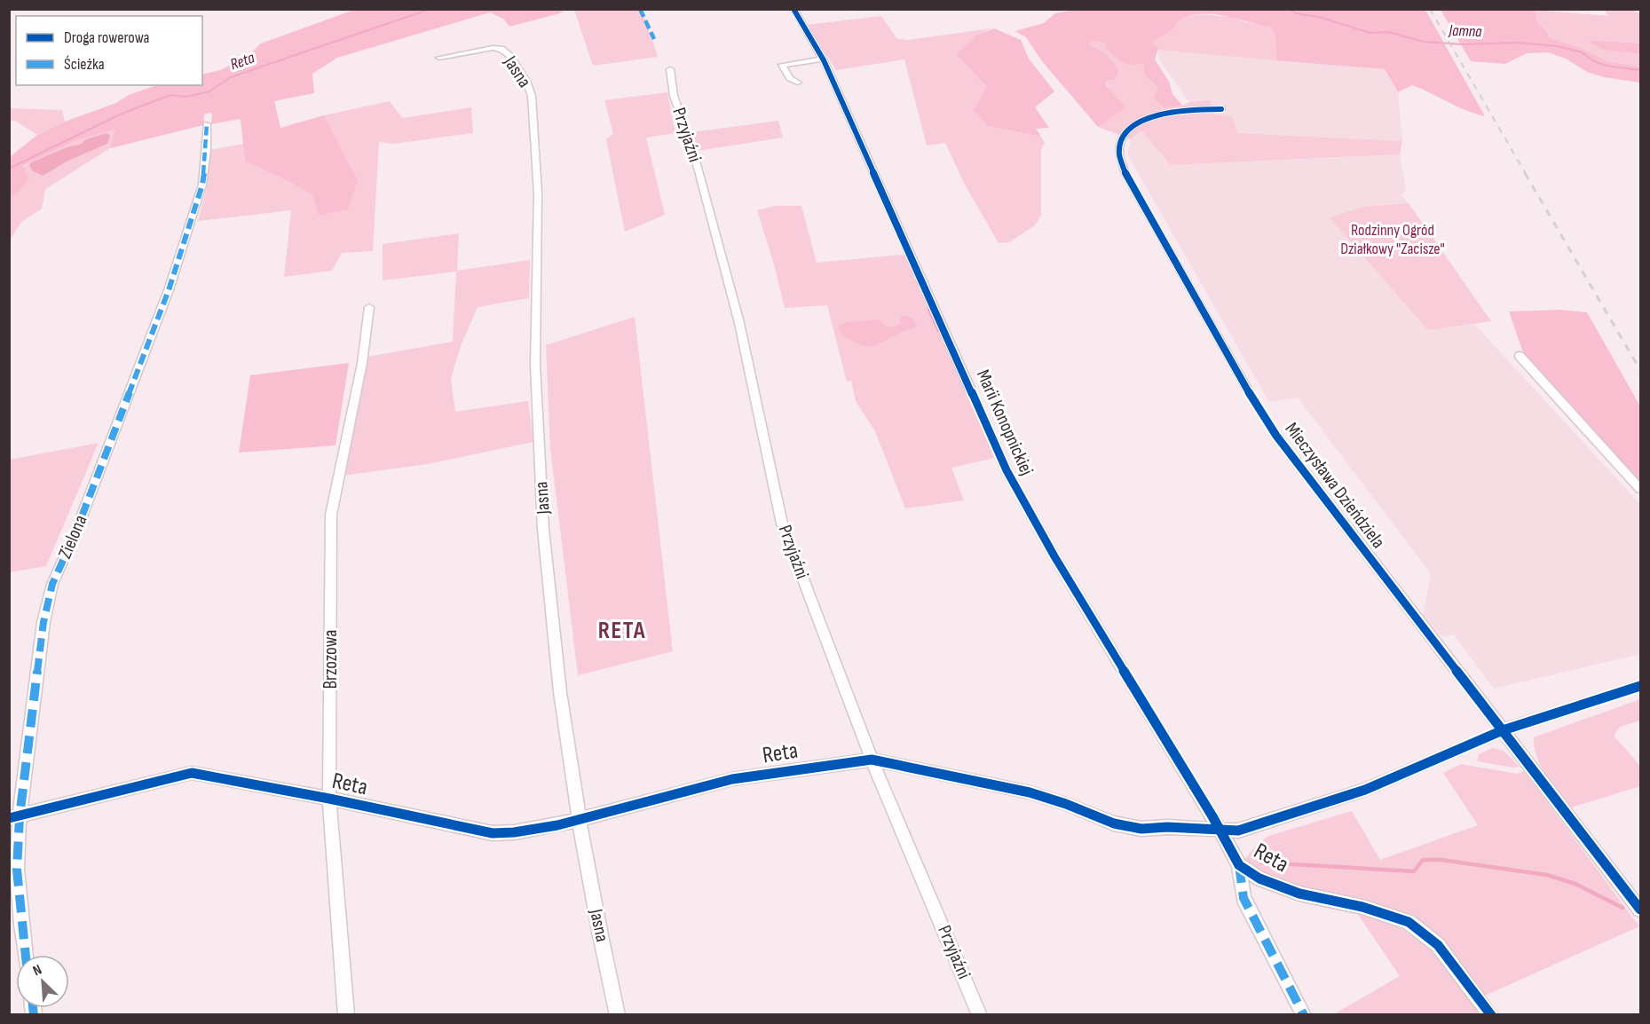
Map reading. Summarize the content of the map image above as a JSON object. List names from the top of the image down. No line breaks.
{"streets":{"street":["Jasna","Przyjaźni","Marii Konopnickiej","Mieczysława Dzieńdziela","Zielona","Brzozowa","Reta"]},"crossings":[["Jasna","Reta"],["Przyjaźni","Reta"],["Marii Konopnickiej","Reta"],["Zielona","Reta"],["Brzozowa","Reta"]],"districts":["RETA"],"water":["Jamna","Reta"],"parks":["Rodzinny Ogród Działkowy \"Zacisze\""],"legend":["Droga rowerowa","Ścieżka"],"north":"top left"}
